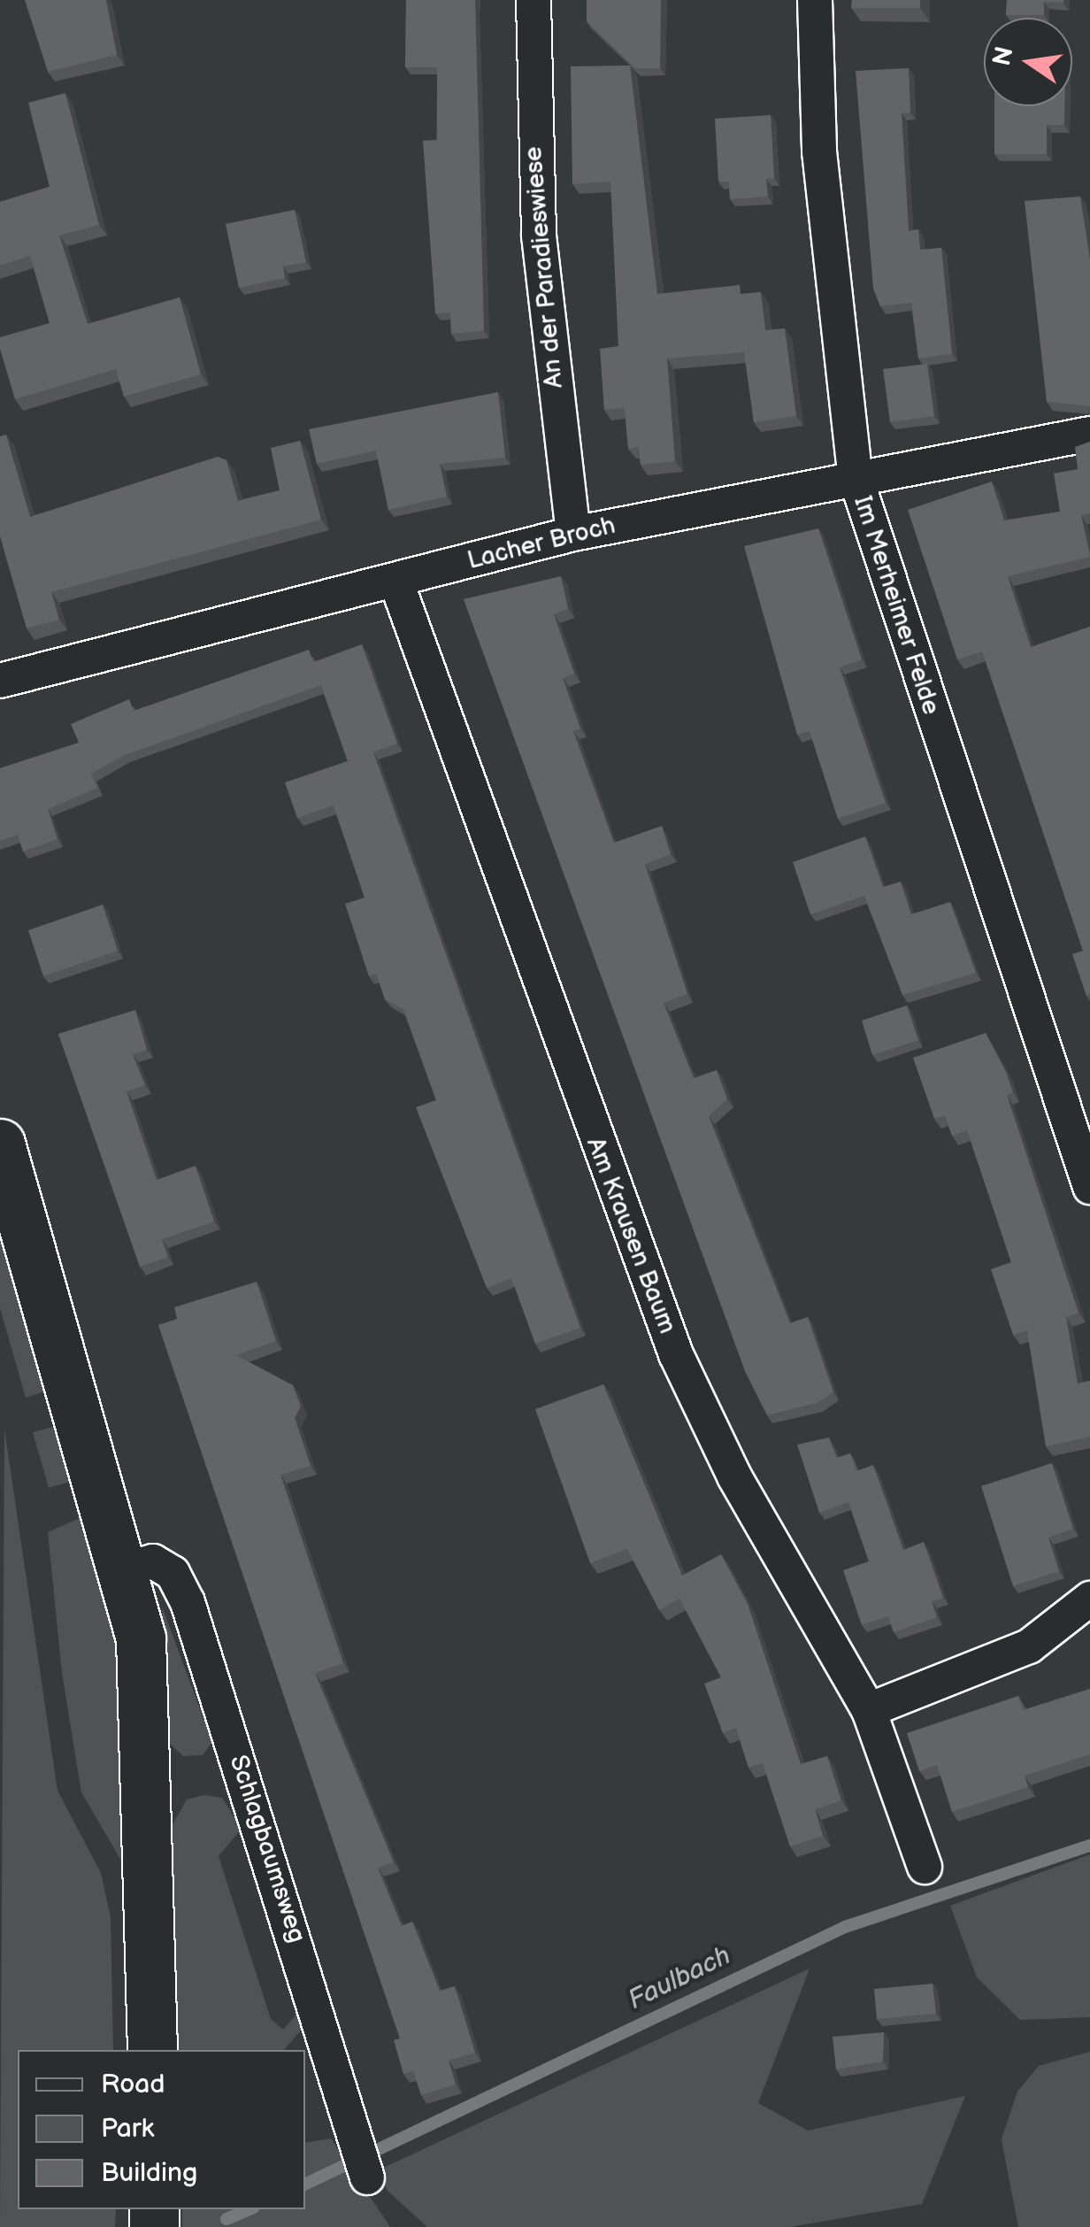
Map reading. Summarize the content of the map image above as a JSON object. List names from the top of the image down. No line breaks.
{"streets":{"street":["An der Paradieswiese","Lacher Broch","Im Merheimer Felde","Am Krausen Baum","Schlagbaumsweg"]},"crossings":[["An der Paradieswiese","Lacher Broch"],["Lacher Broch","Im Merheimer Felde"],["Lacher Broch","Am Krausen Baum"]],"water":["Faulbach"],"legend":["Road","Park","Building"],"north":"left"}
